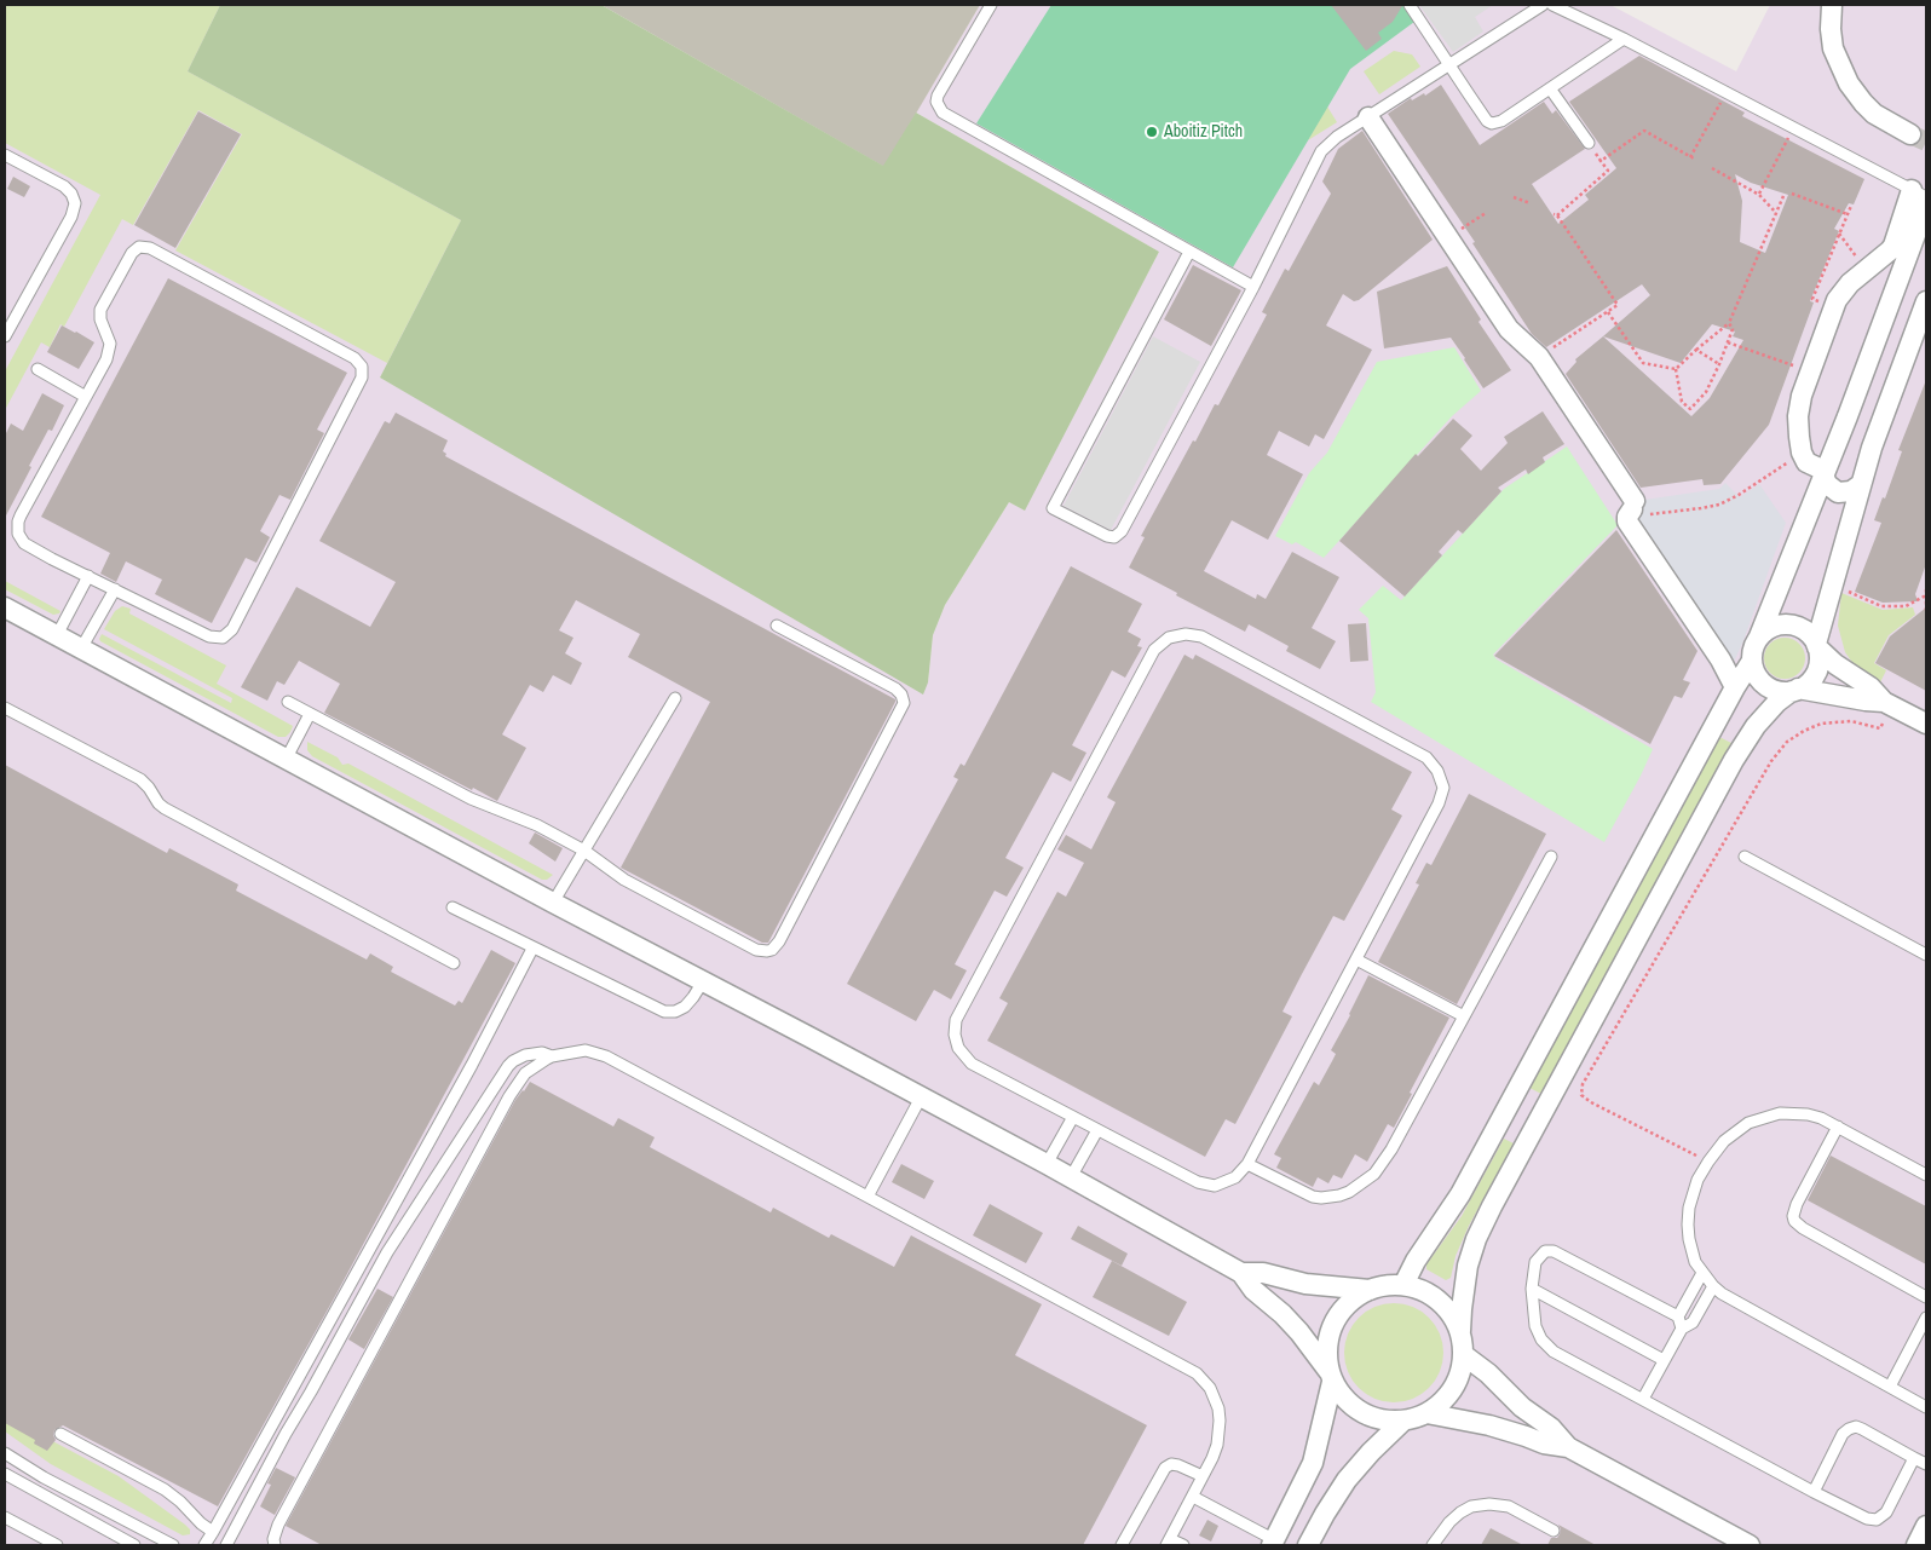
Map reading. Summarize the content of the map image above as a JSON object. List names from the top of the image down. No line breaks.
{"places":["Aboitiz Pitch"]}
